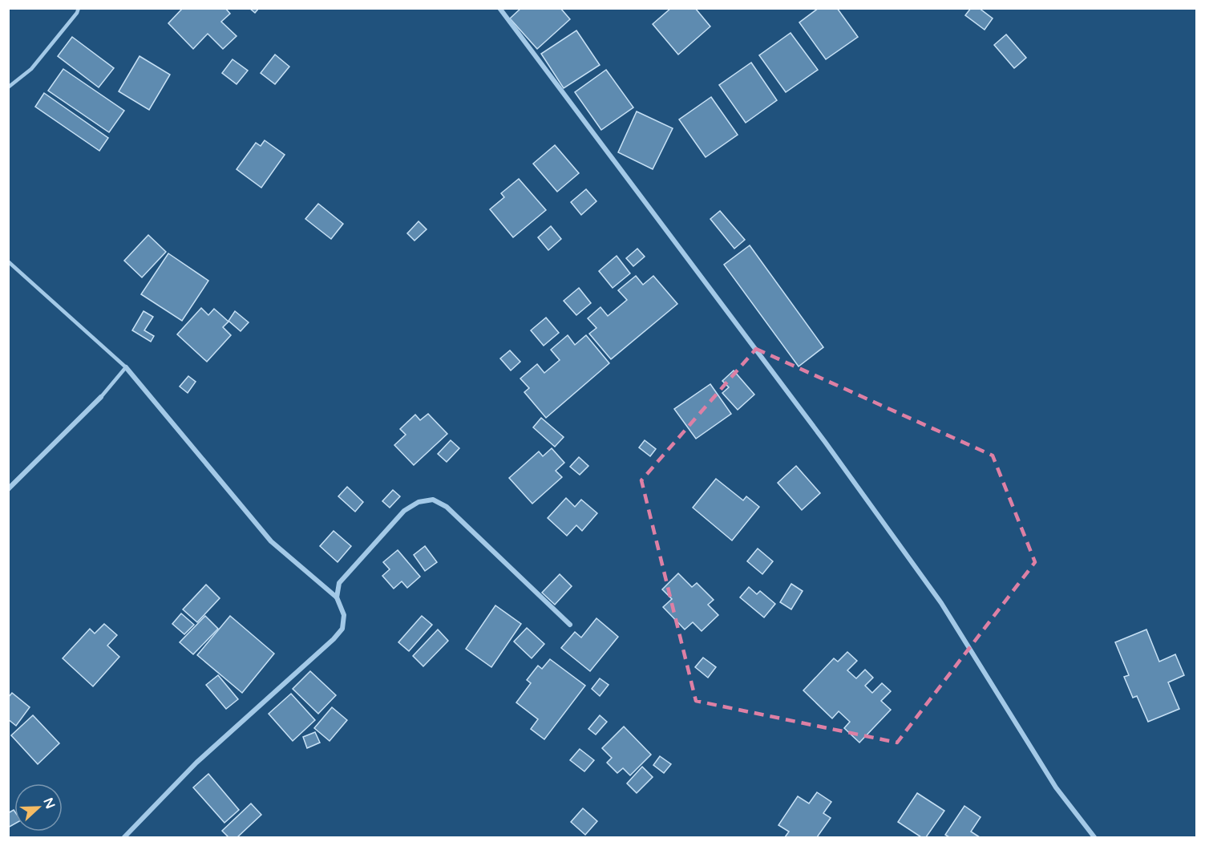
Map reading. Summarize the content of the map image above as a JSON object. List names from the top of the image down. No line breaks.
{"north":"right"}
